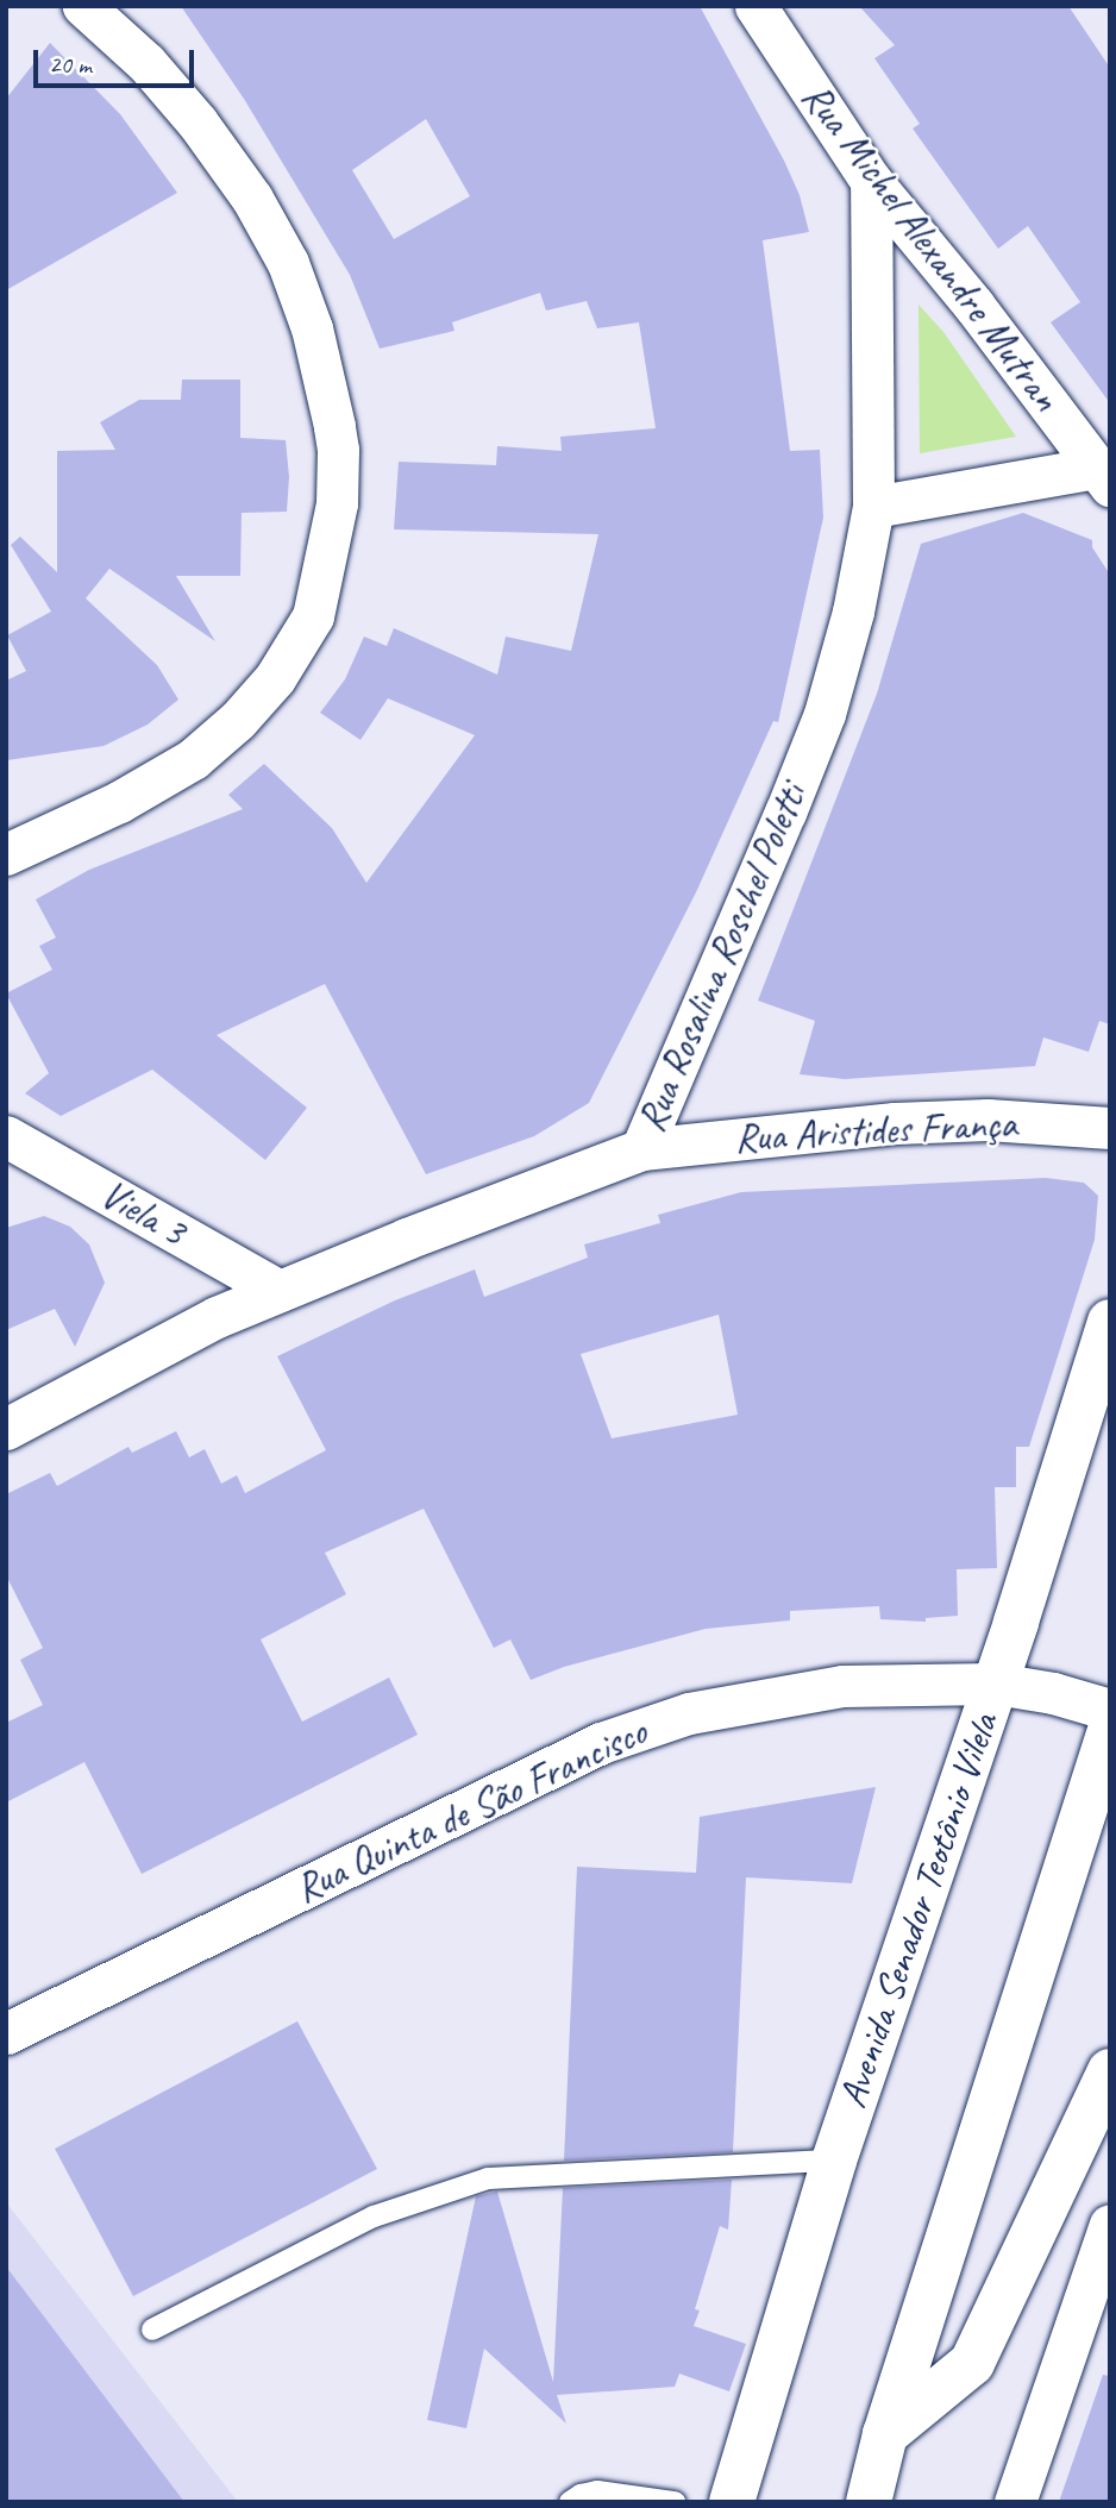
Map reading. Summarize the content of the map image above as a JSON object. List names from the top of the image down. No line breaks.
{"streets":{"main road":["Avenida Senador Teotônio Vilela"],"street":["Rua Michel Alexandre Mutran","Rua Rosalina Roschel Poletti","Rua Aristides França","Viela 3","Rua Quinta de São Francisco"]},"crossings":[["Rua Michel Alexandre Mutran","Rua Rosalina Roschel Poletti"],["Rua Rosalina Roschel Poletti","Rua Aristides França"],["Rua Rosalina Roschel Poletti","Viela 3"],["Rua Quinta de São Francisco","Avenida Senador Teotônio Vilela"]],"scale_bar":"20 m"}
